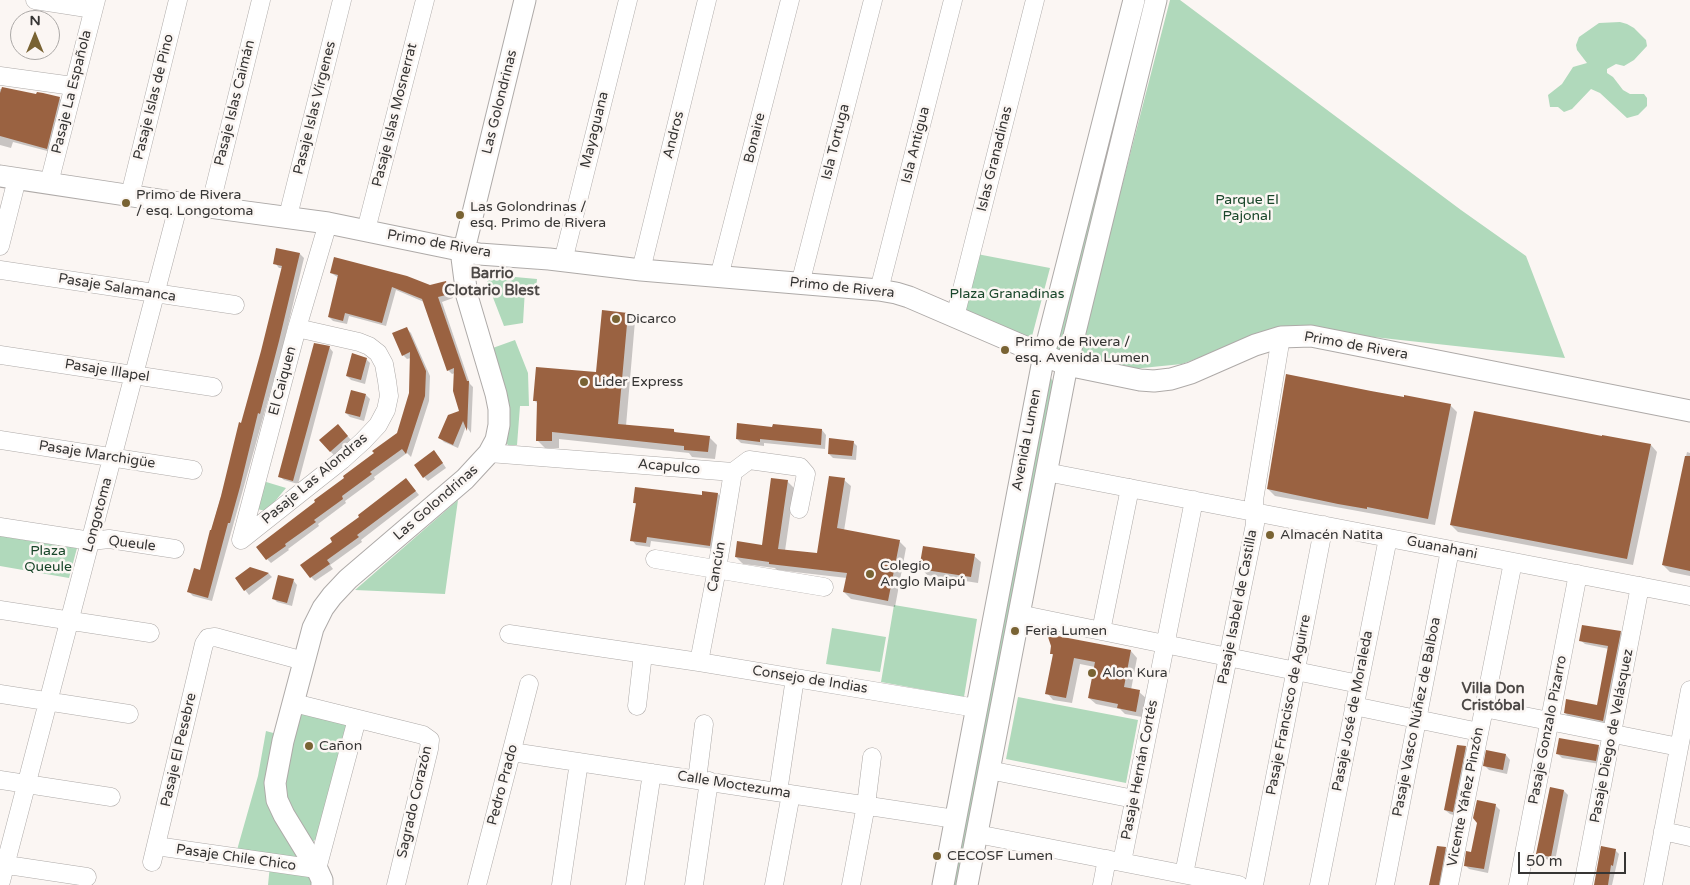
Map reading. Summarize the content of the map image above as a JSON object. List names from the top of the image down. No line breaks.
{"streets":{"street":["Pasaje La Española","Pasaje Islas de Pino","Las Golondrinas","Pasaje Islas Caimán","Pasaje Islas Vírgenes","Pasaje Islas Mosnerrat","Mayaguana","Andros","Bonaire","Isla Tortuga","Isla Antigua","Islas Granadinas","Primo de Rivera","Pasaje Salamanca","Pasaje Illapel","El Caiquen","Avenida Lumen","Pasaje Marchigüe","Acapulco","Pasaje Las Alondras","Longotoma","Queule","Guanahani","Cancún","Pasaje Isabel de Castilla","Consejo de Indias","Pasaje Francisco de Aguirre","Pasaje José de Moraleda","Pasaje Vasco Núñez de Balboa","Pasaje Gonzalo Pizarro","Pasaje Diego de Velásquez","Pasaje El Pesebre","Pasaje Hernán Cortés","Pedro Prado","Calle Moctezuma","Vicente Yáñez Pinzón","Sagrado Corazón","Pasaje Chile Chico"]},"crossings":[["Pasaje La Española","Primo de Rivera"],["Pasaje Islas de Pino","Primo de Rivera"],["Las Golondrinas","Primo de Rivera"],["Las Golondrinas","Acapulco"],["Las Golondrinas","Pasaje El Pesebre"],["Las Golondrinas","Sagrado Corazón"],["Las Golondrinas","Pasaje Chile Chico"],["Pasaje Islas Caimán","Primo de Rivera"],["Pasaje Islas Vírgenes","Primo de Rivera"],["Pasaje Islas Mosnerrat","Primo de Rivera"],["Mayaguana","Primo de Rivera"],["Andros","Primo de Rivera"],["Bonaire","Primo de Rivera"],["Isla Tortuga","Primo de Rivera"],["Isla Antigua","Primo de Rivera"],["Islas Granadinas","Primo de Rivera"],["Primo de Rivera","El Caiquen"],["Primo de Rivera","Avenida Lumen"],["Primo de Rivera","Longotoma"],["Primo de Rivera","Pasaje Isabel de Castilla"],["Pasaje Salamanca","Longotoma"],["Pasaje Illapel","Longotoma"],["El Caiquen","Pasaje Las Alondras"],["Avenida Lumen","Guanahani"],["Avenida Lumen","Consejo de Indias"],["Avenida Lumen","Calle Moctezuma"],["Pasaje Marchigüe","Longotoma"],["Acapulco","Cancún"],["Longotoma","Queule"],["Guanahani","Pasaje Isabel de Castilla"],["Guanahani","Pasaje Francisco de Aguirre"],["Guanahani","Pasaje José de Moraleda"],["Guanahani","Pasaje Vasco Núñez de Balboa"],["Guanahani","Pasaje Gonzalo Pizarro"],["Guanahani","Pasaje Diego de Velásquez"],["Guanahani","Pasaje Hernán Cortés"],["Guanahani","Vicente Yáñez Pinzón"],["Cancún","Consejo de Indias"],["Pasaje El Pesebre","Pasaje Chile Chico"],["Pedro Prado","Calle Moctezuma"]],"districts":["Barrio Clotario Blest","Villa Don Cristóbal"],"parks":["Parque El Pajonal","Plaza Granadinas","Plaza Queule"],"places":["Primo de Rivera / esq. Longotoma","Las Golondrinas / esq. Primo de Rivera","Dicarco","Primo de Rivera / esq. Avenida Lumen","Lider Express","Almacén Natita","Colegio Anglo Maipú","Feria Lumen","Alon Kura","Cañon","CECOSF Lumen"],"scale_bar":"50 m","north":"top"}
